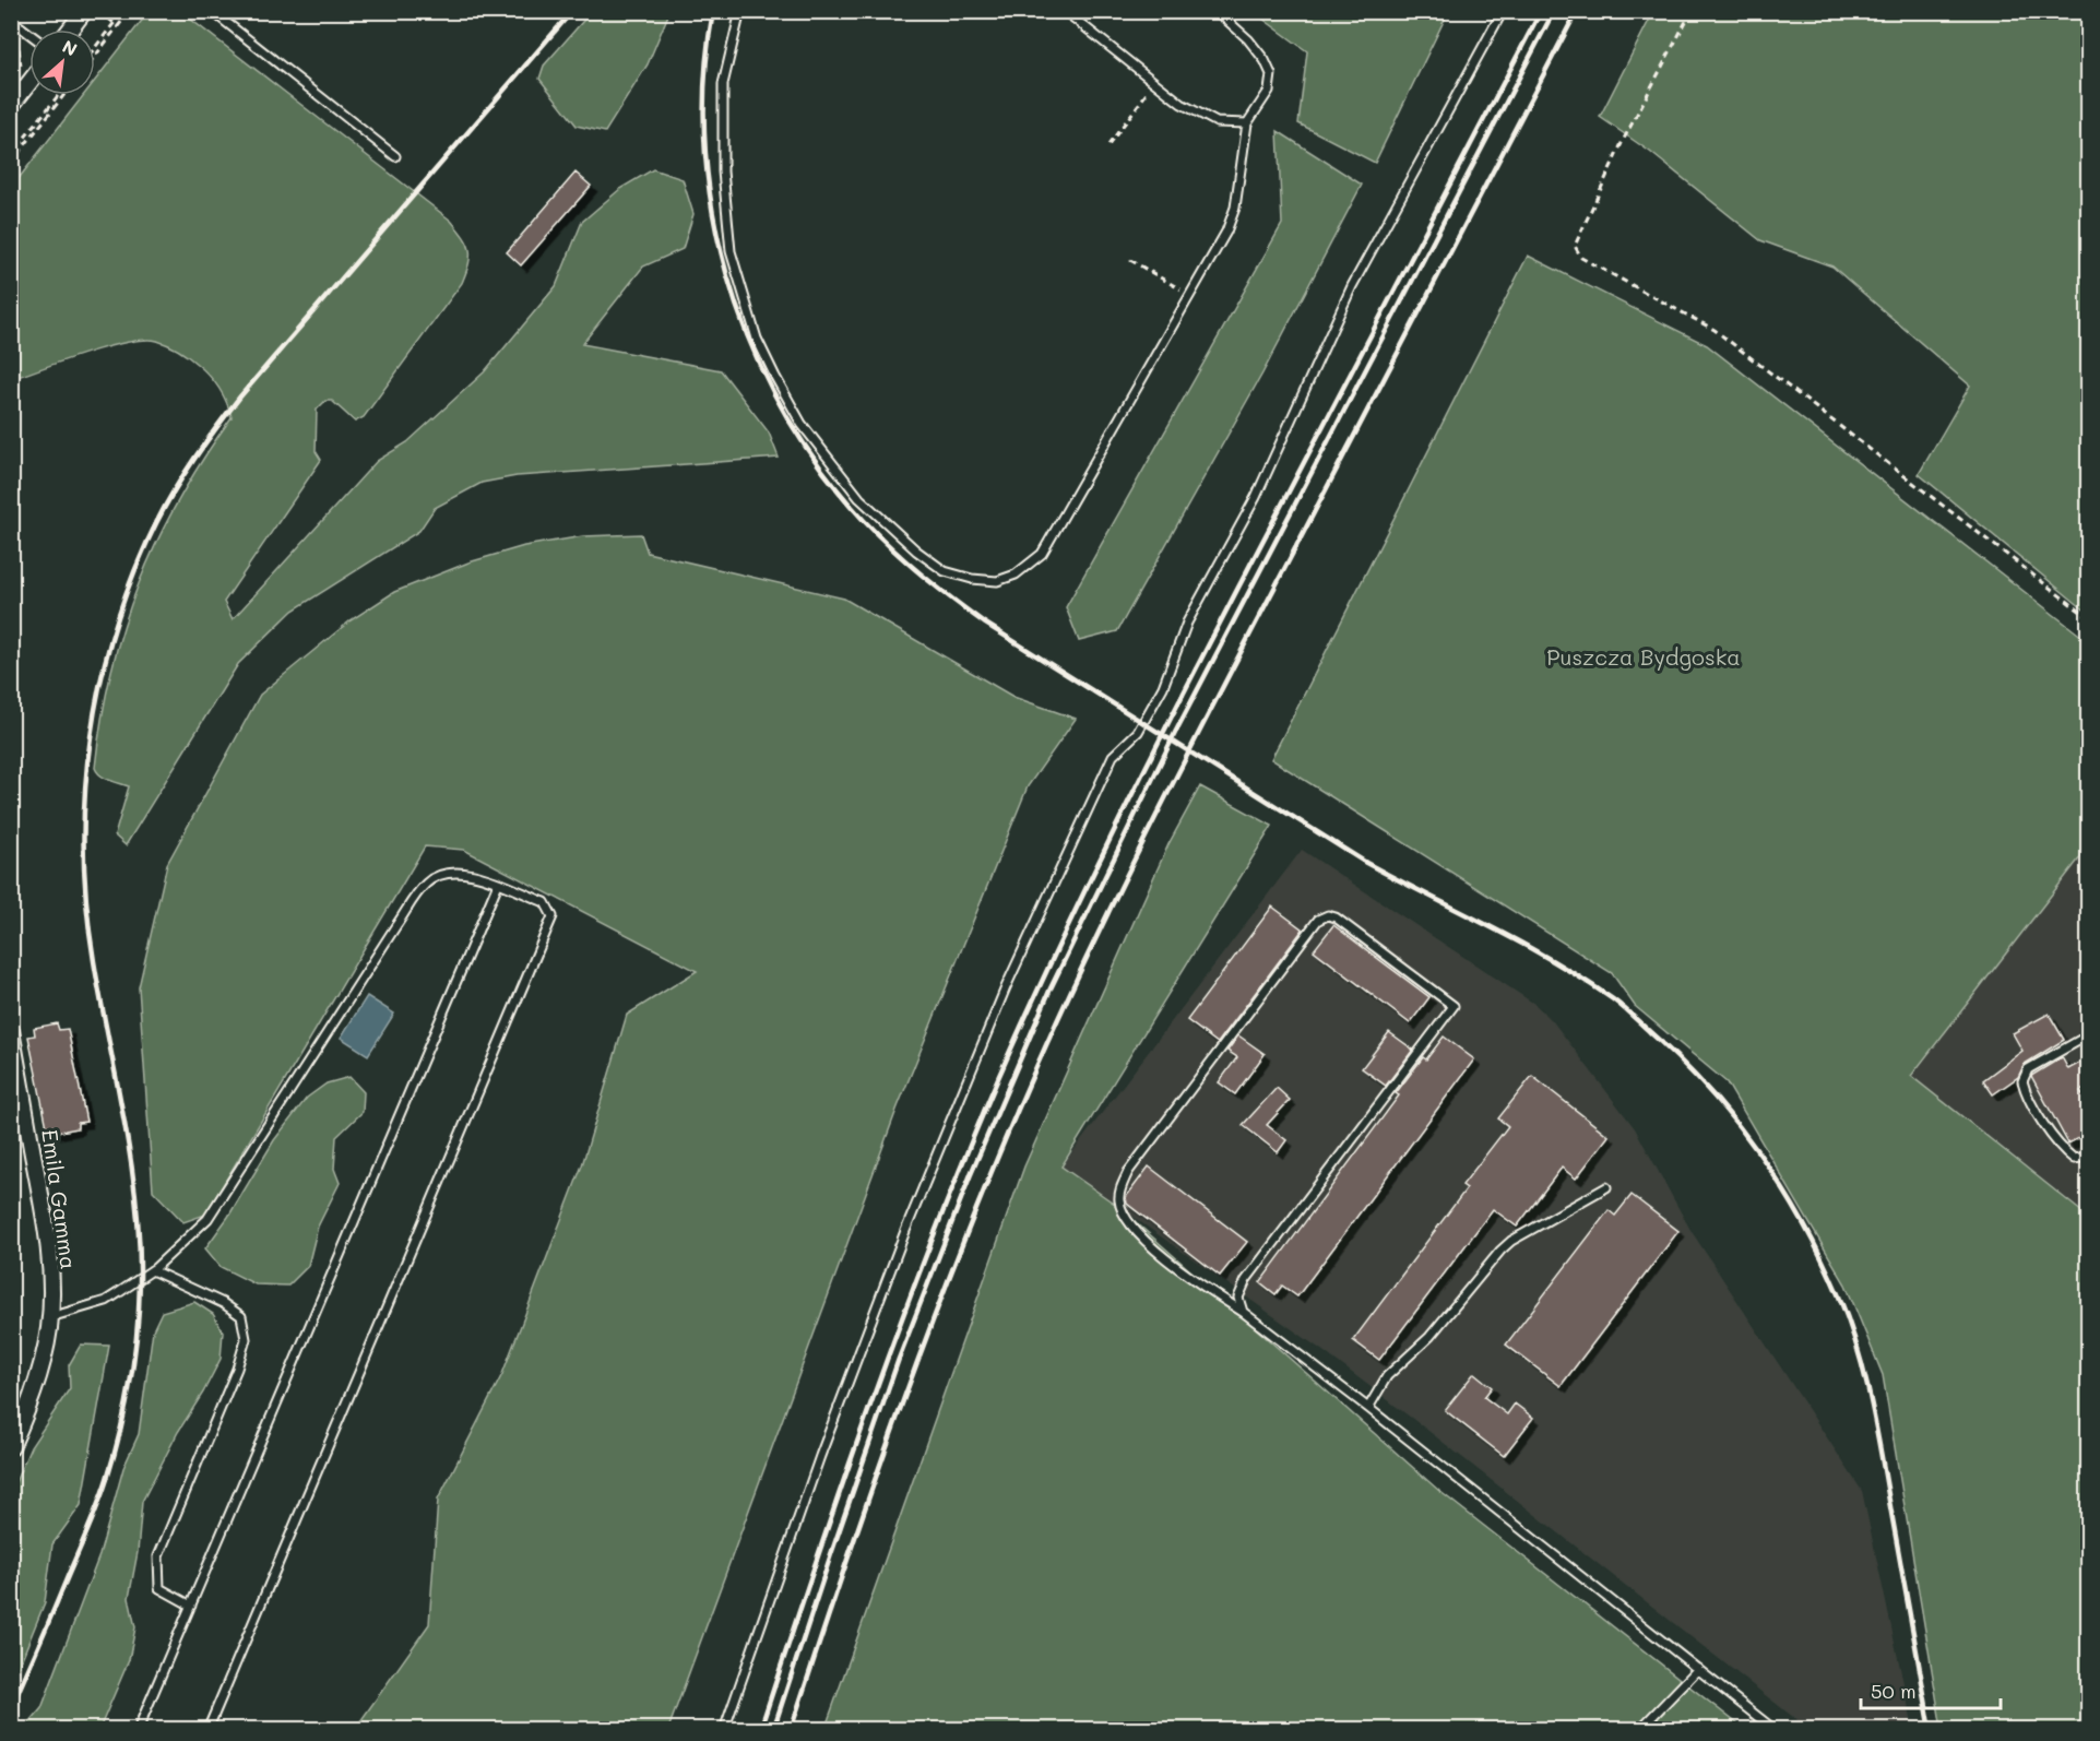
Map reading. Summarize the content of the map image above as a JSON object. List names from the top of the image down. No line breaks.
{"streets":{"street":["Emila Gamma"]},"parks":["Puszcza Bydgoska"],"scale_bar":"50 m","north":"top right"}
